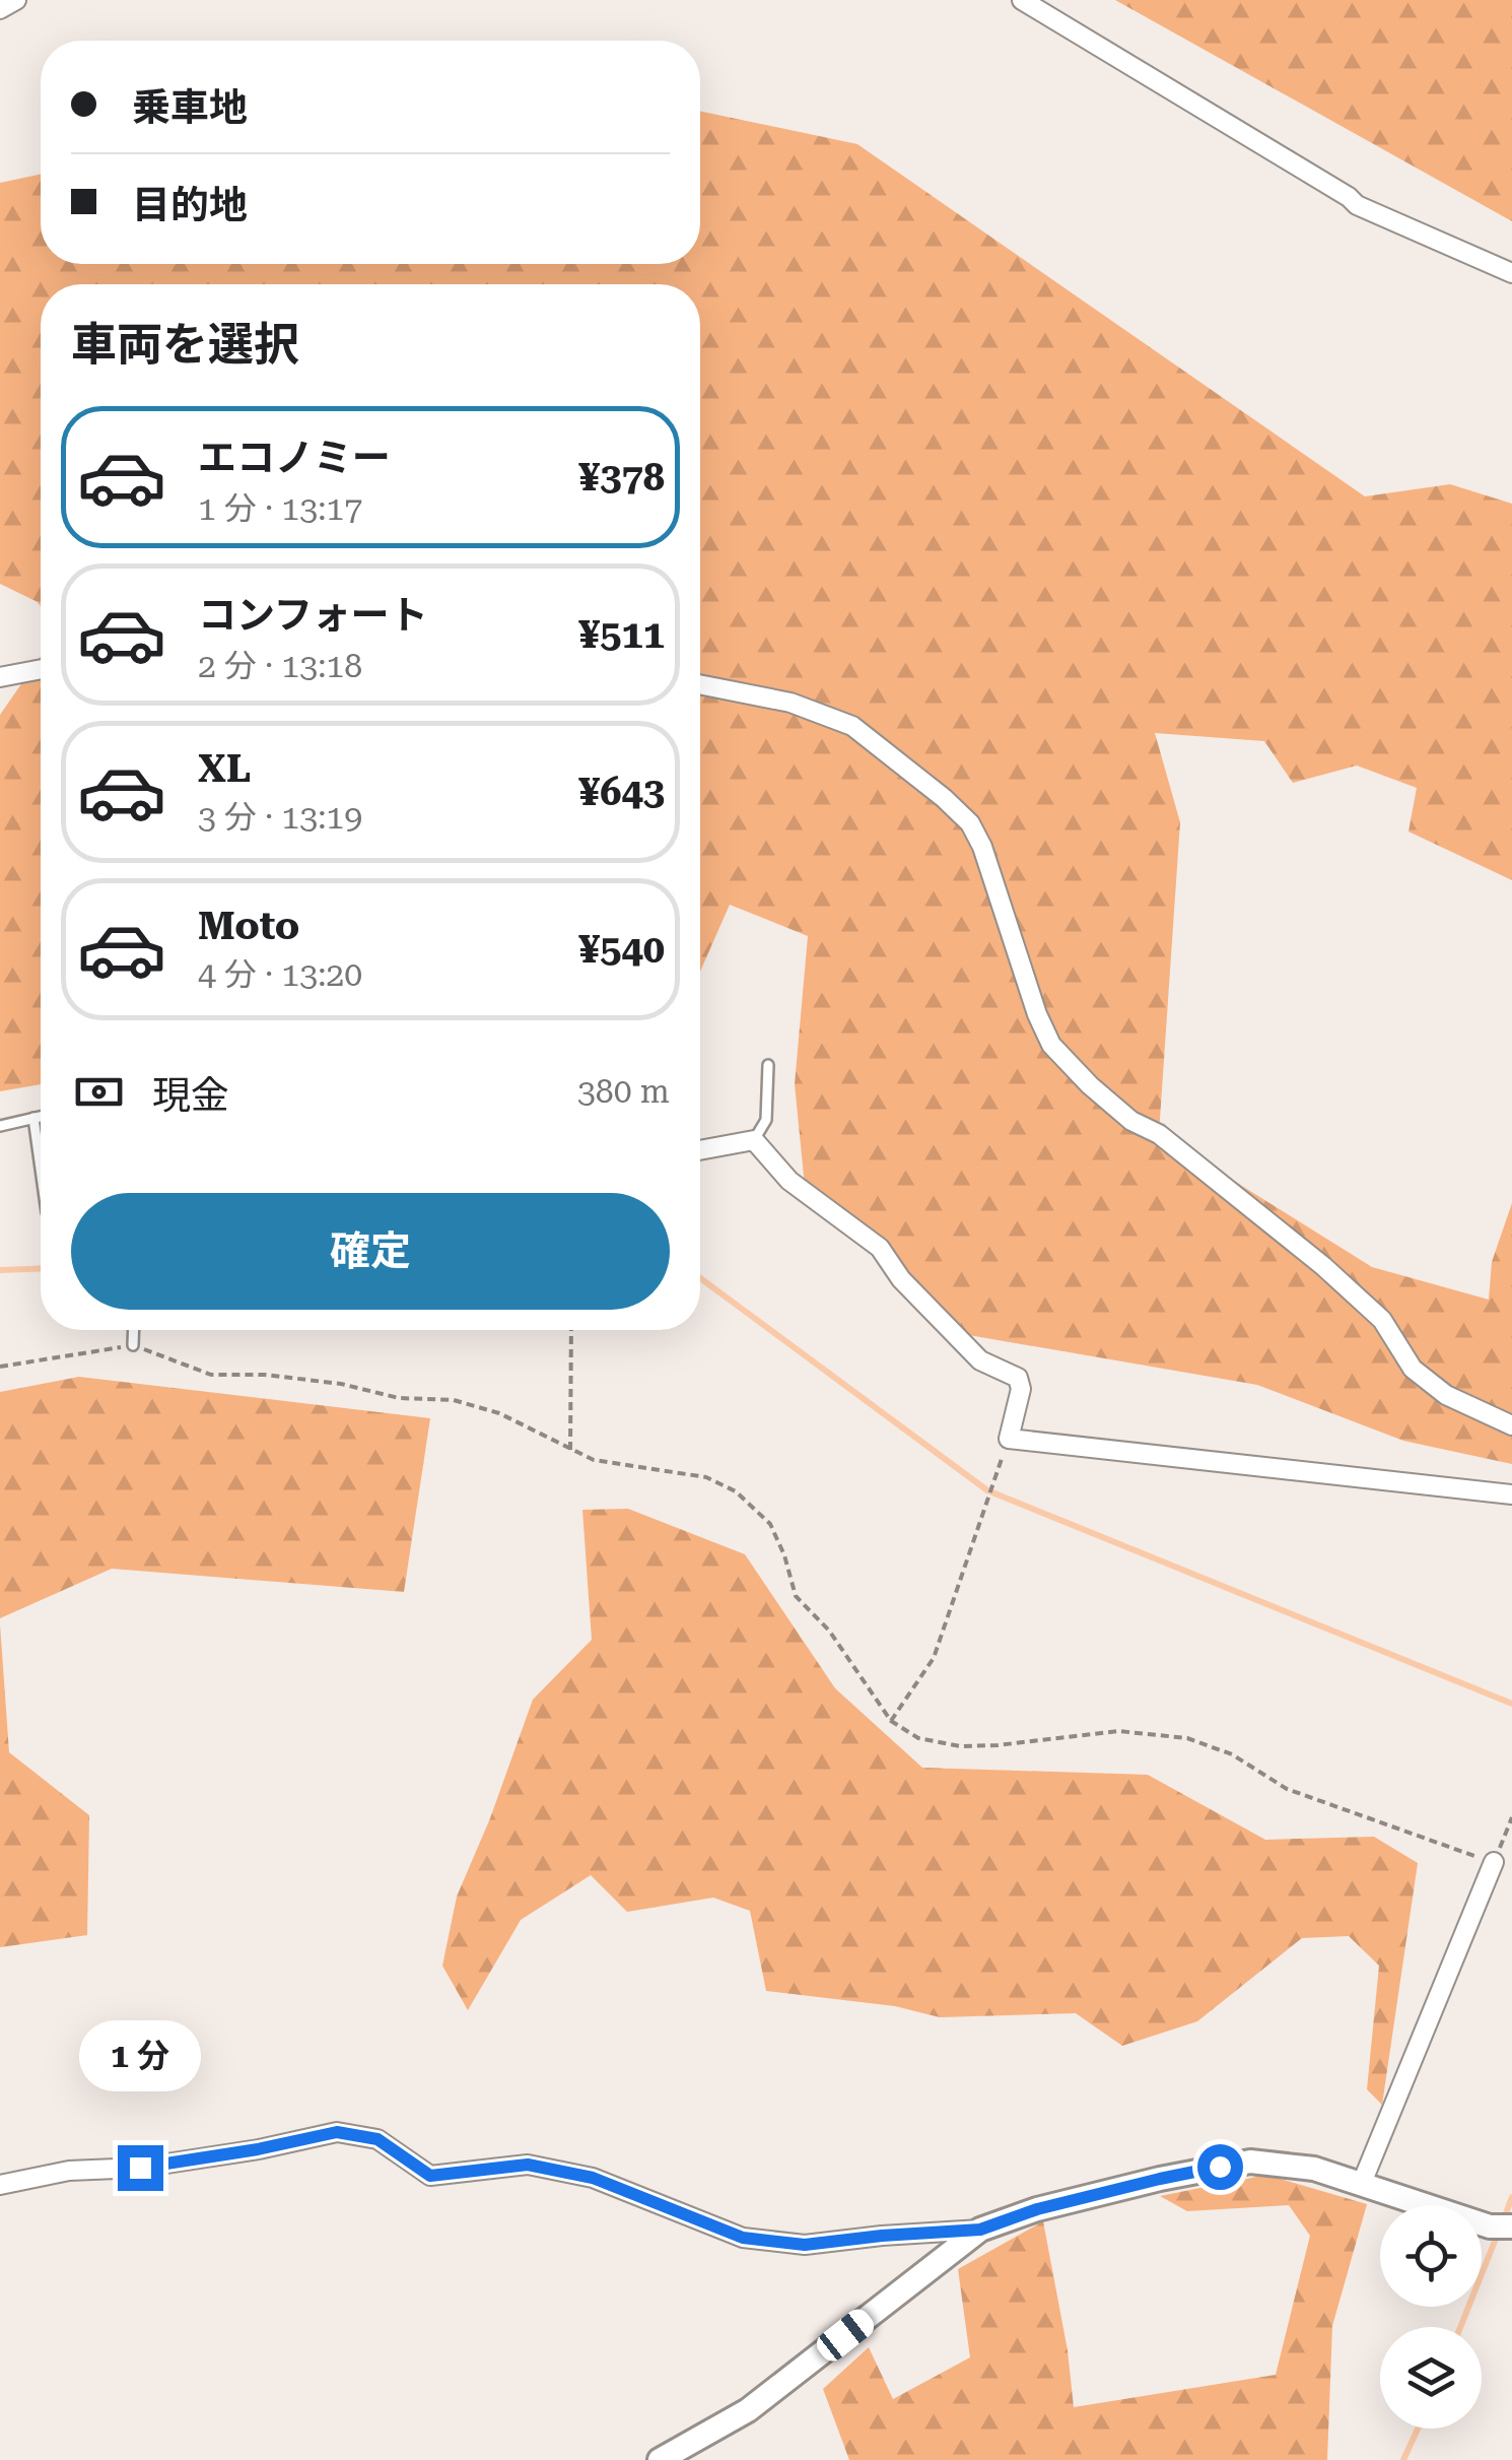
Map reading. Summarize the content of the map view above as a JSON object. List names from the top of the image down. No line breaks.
{"page":{"banner":["乗車地","目的地"],"heading":"車両を選択","list":[{"name":"エコノミー","note":"1 分 · 13:17","value":"¥378"},{"name":"コンフォート","note":"2 分 · 13:18","value":"¥511"},{"name":"XL","note":"3 分 · 13:19","value":"¥643"},{"name":"Moto","note":"4 分 · 13:20","value":"¥540"}],"pay":["現金","380 m"],"buttons":"確定","bubble":"1 分"}}
